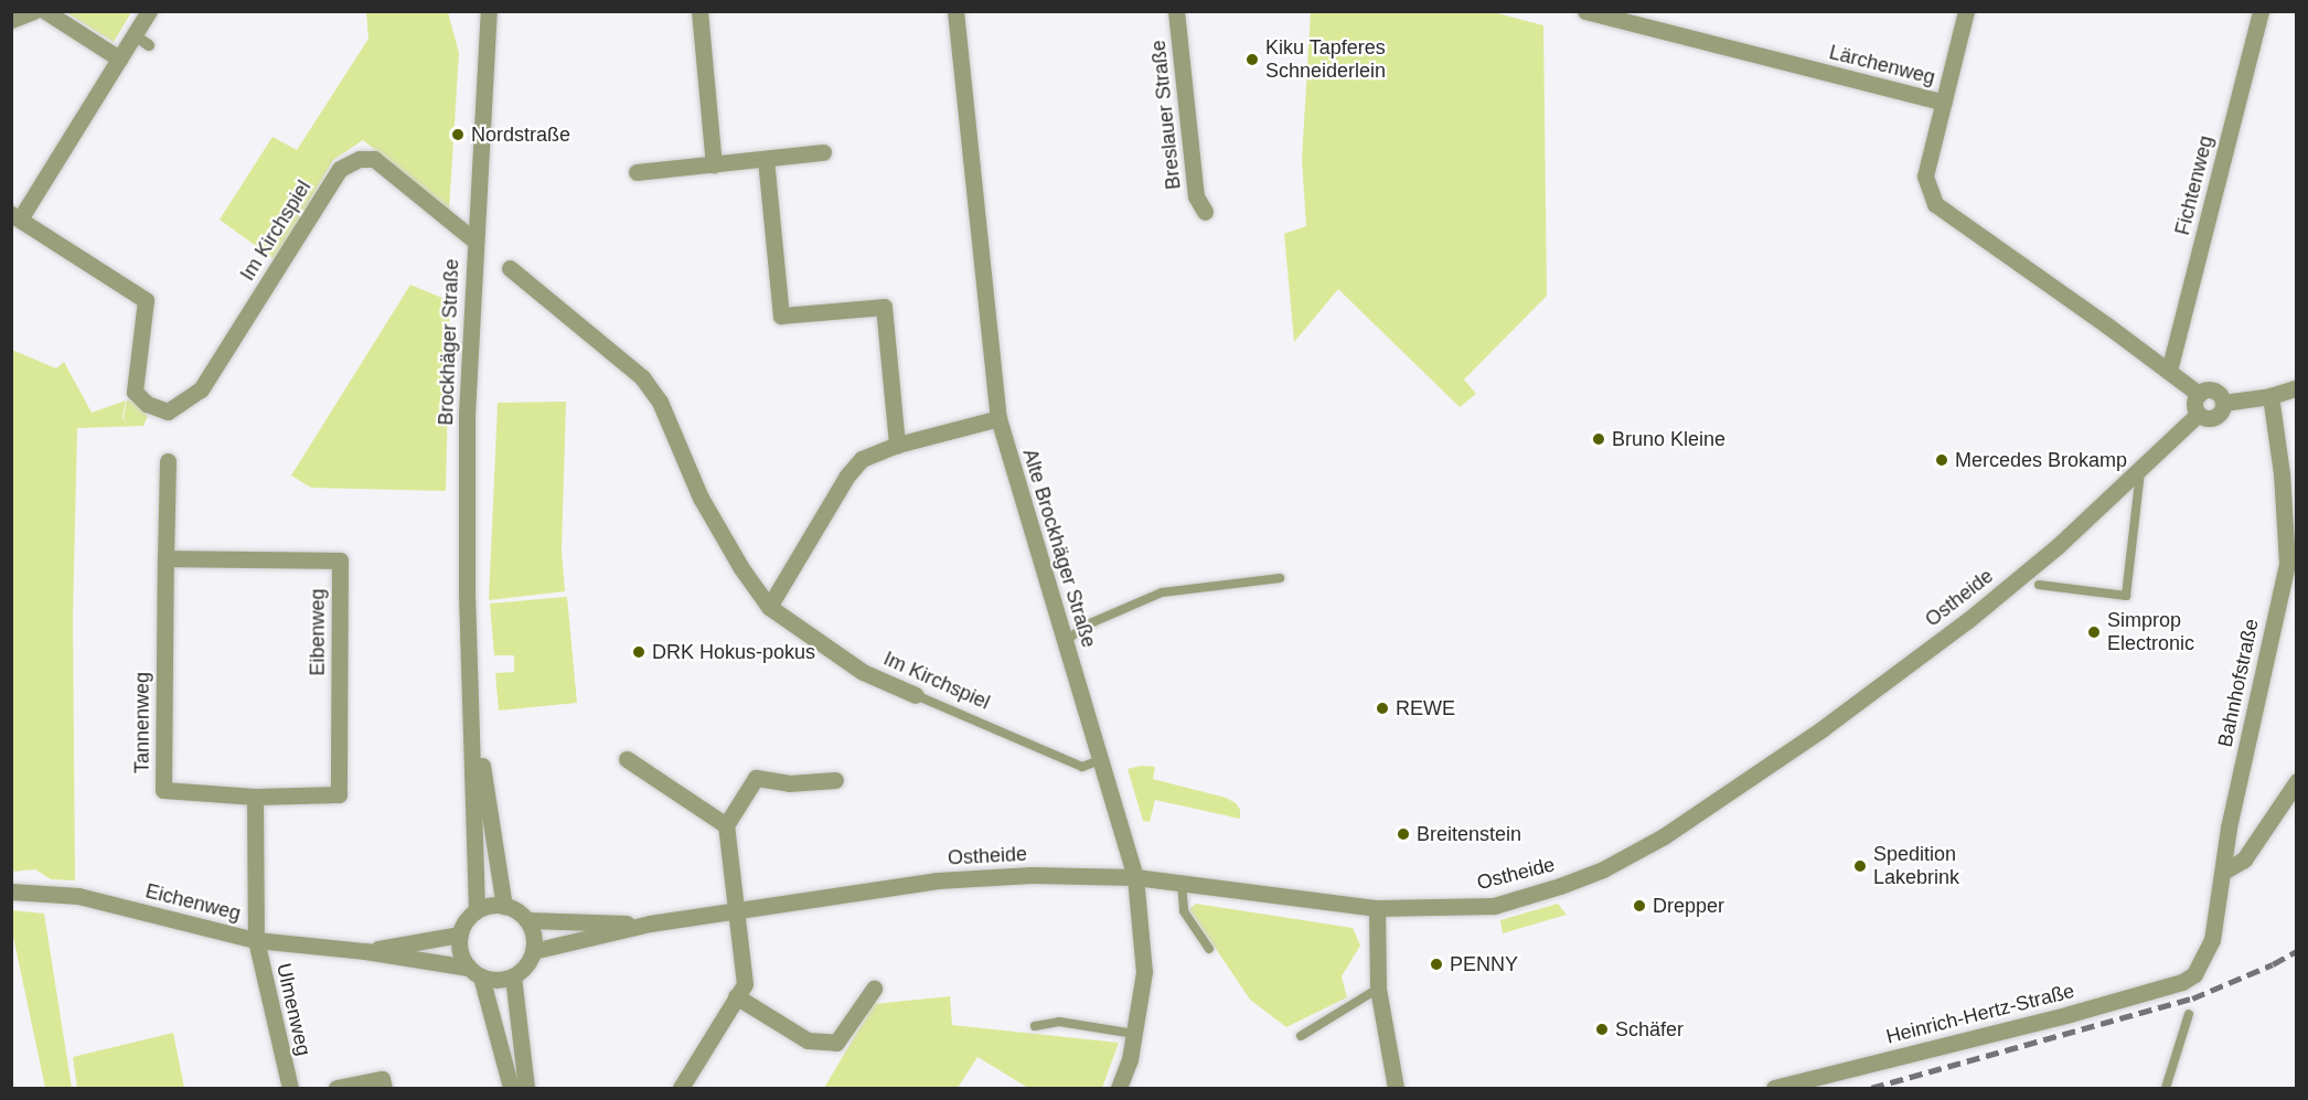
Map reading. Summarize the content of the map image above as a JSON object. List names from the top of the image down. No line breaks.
{"streets":{"street":["Lärchenweg","Breslauer Straße","Fichtenweg","Im Kirchspiel","Brockhäger Straße","Alte Brockhäger Straße","Ostheide","Eibenweg","Bahnhofstraße","Tannenweg","Eichenweg","Ulmenweg","Heinrich-Hertz-Straße"]},"crossings":[["Lärchenweg","Fichtenweg"],["Lärchenweg","Ostheide"],["Im Kirchspiel","Brockhäger Straße"],["Im Kirchspiel","Alte Brockhäger Straße"],["Brockhäger Straße","Ostheide"],["Brockhäger Straße","Eichenweg"],["Alte Brockhäger Straße","Ostheide"],["Ostheide","Eichenweg"],["Eibenweg","Tannenweg"],["Bahnhofstraße","Heinrich-Hertz-Straße"],["Eichenweg","Ulmenweg"]],"places":["Kiku Tapferes Schneiderlein","Nordstraße","Bruno Kleine","Mercedes Brokamp","Simprop Electronic","DRK Hokus-pokus","REWE","Breitenstein","Spedition Lakebrink","Drepper","PENNY","Schäfer"]}
